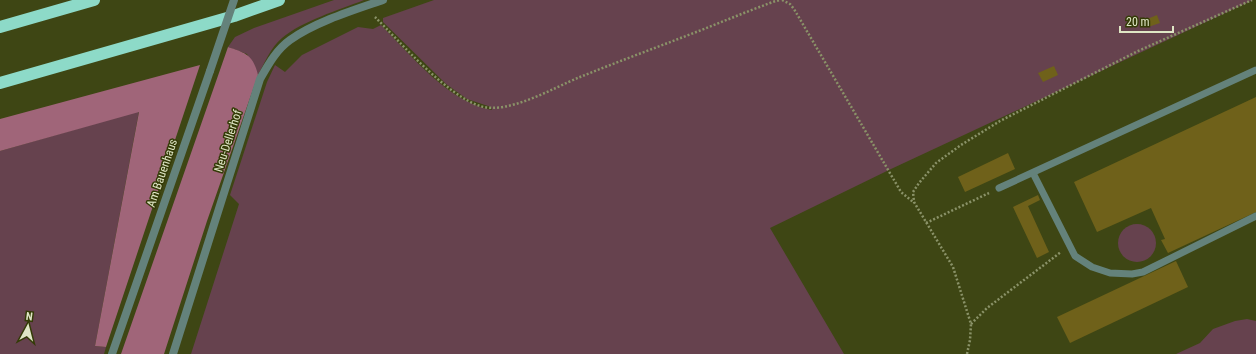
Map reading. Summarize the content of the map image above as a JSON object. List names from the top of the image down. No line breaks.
{"streets":{"street":["Neu-Dellerhof","Am Bauenhaus"]},"scale_bar":"20 m","north":"top"}
